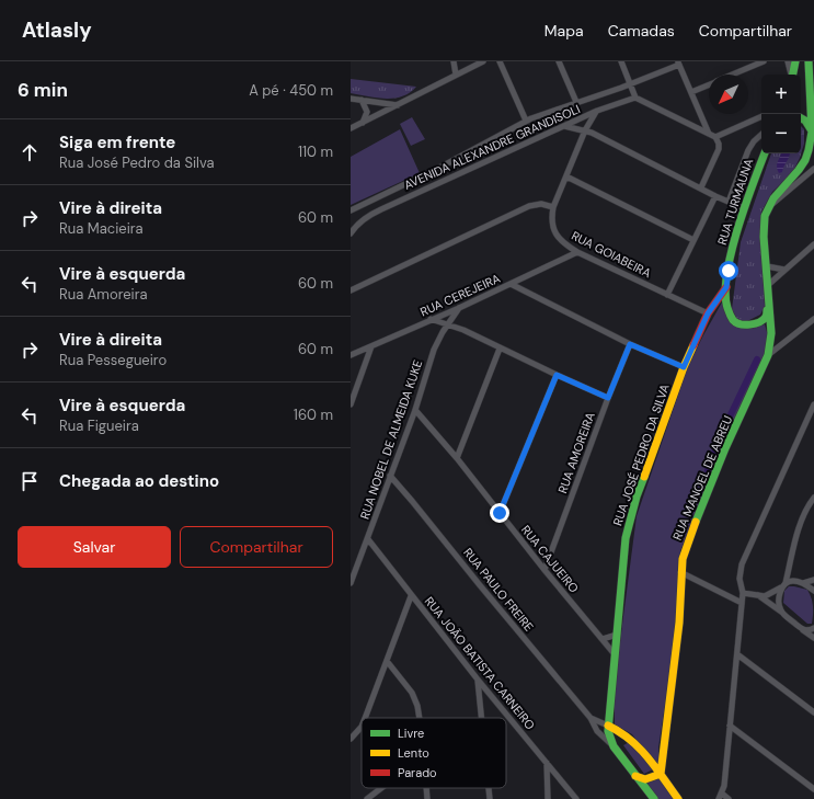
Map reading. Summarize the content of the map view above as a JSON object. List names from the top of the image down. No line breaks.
{"streets":{"main road":["RUA TURMAUNA","RUA JOSÉ PEDRO DA SILVA","RUA MANOEL DE ABREU","RUA PAULO FREIRE"],"street":["AVENIDA ALEXANDRE GRANDISOLI","RUA GOIABEIRA","RUA CEREJEIRA","RUA NOBEL DE ALMEIDA KUKE","RUA AMOREIRA","RUA CAJUEIRO","RUA JOÃO BATISTA CARNEIRO"]},"crossings":[["AVENIDA ALEXANDRE GRANDISOLI","RUA GOIABEIRA"],["RUA TURMAUNA","RUA JOSÉ PEDRO DA SILVA"],["RUA TURMAUNA","RUA MANOEL DE ABREU"],["RUA GOIABEIRA","RUA CEREJEIRA"],["RUA GOIABEIRA","RUA JOSÉ PEDRO DA SILVA"],["RUA CEREJEIRA","RUA NOBEL DE ALMEIDA KUKE"],["RUA NOBEL DE ALMEIDA KUKE","RUA CAJUEIRO"],["RUA NOBEL DE ALMEIDA KUKE","RUA PAULO FREIRE"],["RUA NOBEL DE ALMEIDA KUKE","RUA JOÃO BATISTA CARNEIRO"],["RUA AMOREIRA","RUA CAJUEIRO"],["RUA JOSÉ PEDRO DA SILVA","RUA CAJUEIRO"],["RUA JOSÉ PEDRO DA SILVA","RUA PAULO FREIRE"],["RUA MANOEL DE ABREU","RUA PAULO FREIRE"]],"legend":["Livre","Lento","Parado"],"north":"bottom left","page":{"header":"Atlasly","nav":["Mapa","Camadas","Compartilhar"],"heading":["6 min","A pé · 450 m"],"map_buttons":["+","−"],"list":[["Siga em frente","Rua José Pedro da Silva","110 m"],["Vire à direita","Rua Macieira","60 m"],["Vire à esquerda","Rua Amoreira","60 m"],["Vire à direita","Rua Pessegueiro","60 m"],["Vire à esquerda","Rua Figueira","160 m"],"Chegada ao destino"],"buttons":["Salvar","Compartilhar"]}}
